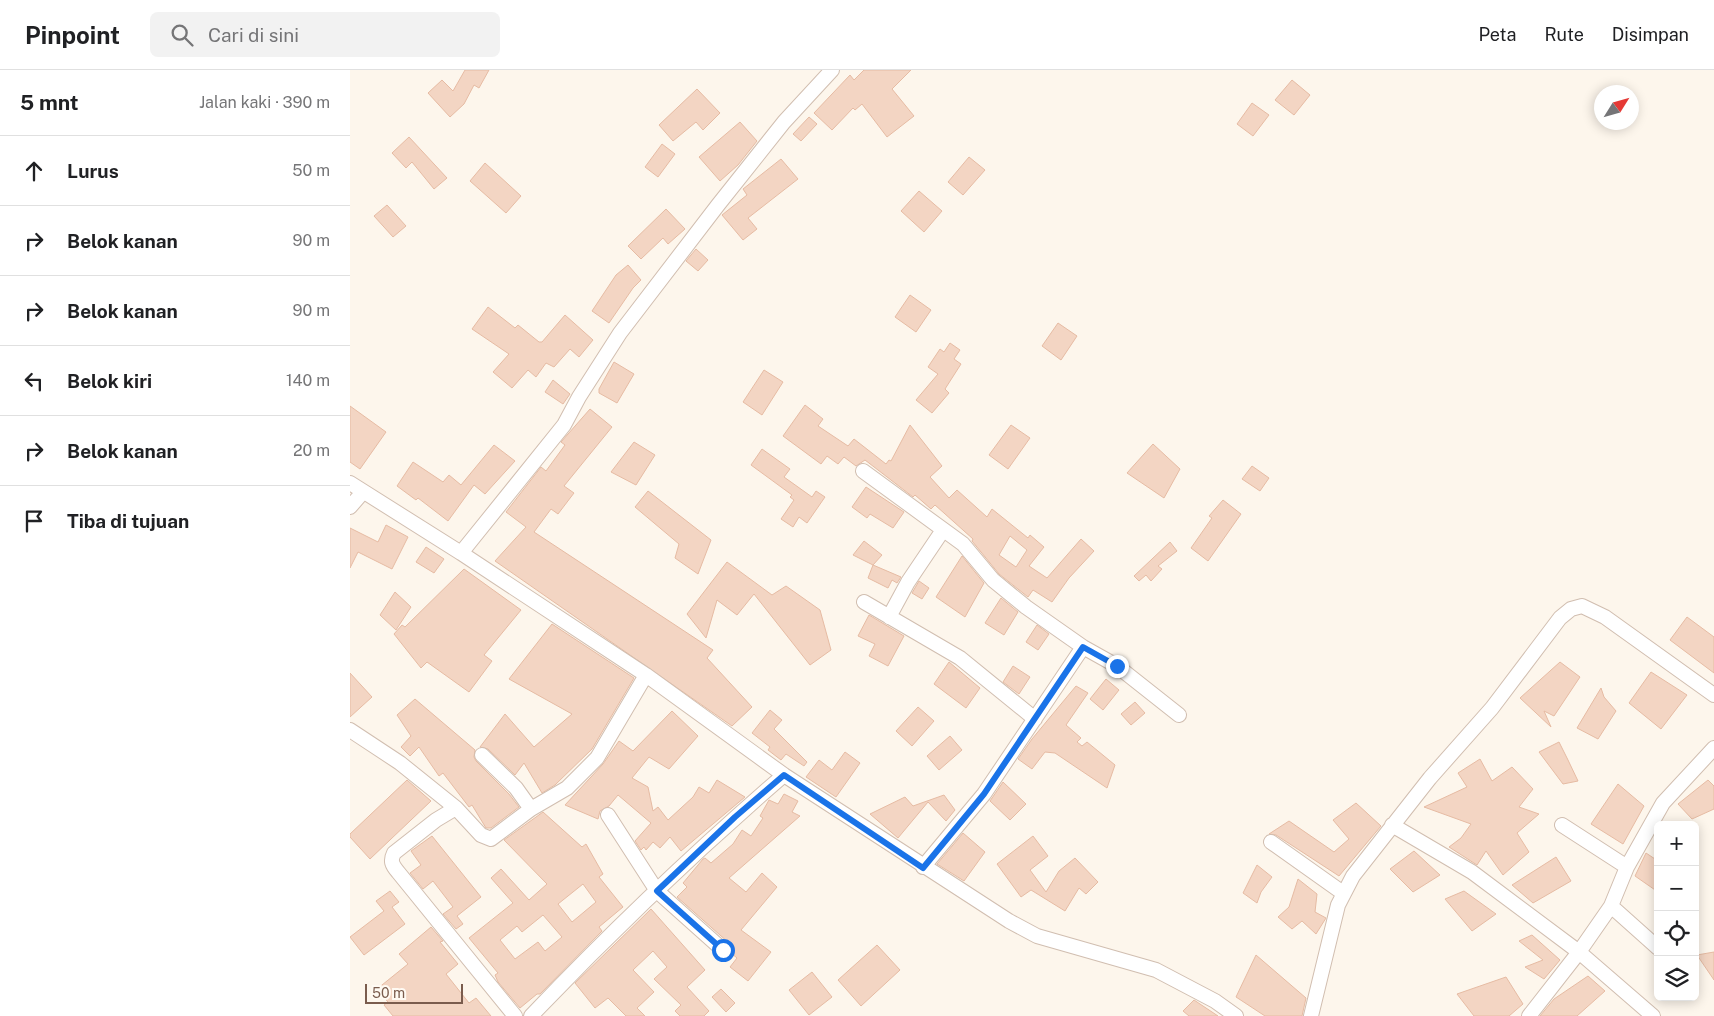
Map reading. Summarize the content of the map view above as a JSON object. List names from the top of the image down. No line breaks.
{"scale_bar":"50 m","north":"top right","page":{"header":"Pinpoint","search":"Cari di sini","nav":["Peta","Rute","Disimpan"],"heading":["5 mnt","Jalan kaki · 390 m"],"list":[["Lurus","50 m"],["Belok kanan","90 m"],["Belok kanan","90 m"],["Belok kiri","140 m"],["Belok kanan","20 m"],"Tiba di tujuan"],"map_buttons":["+","−"],"scale":"50 m"}}
